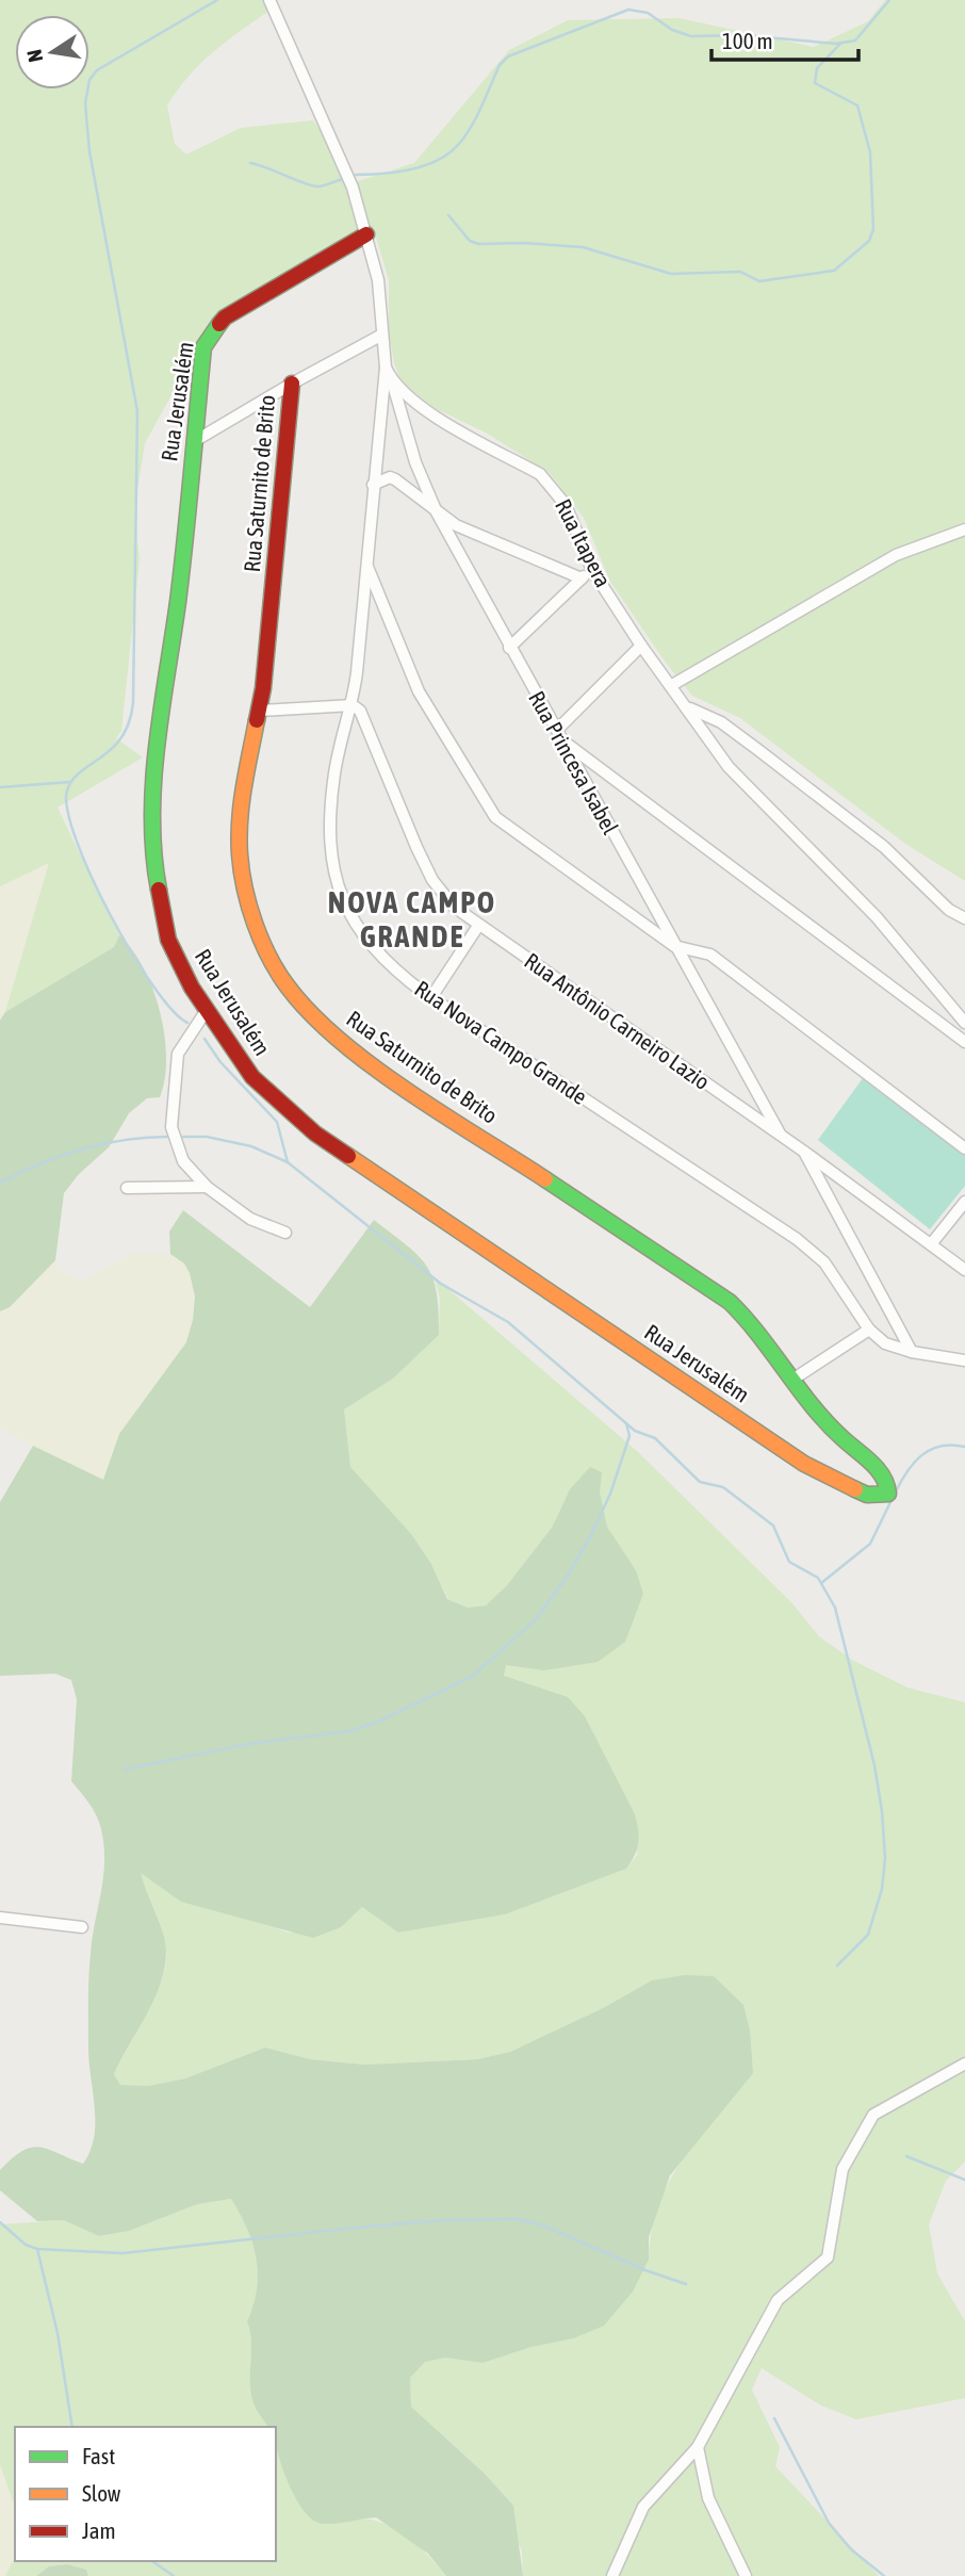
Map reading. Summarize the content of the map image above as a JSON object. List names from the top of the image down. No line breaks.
{"streets":{"street":["Rua Jerusalém","Rua Saturnito de Brito","Rua Itapera","Rua Princesa Isabel","Rua Antônio Carneiro Lazio","Rua Nova Campo Grande"]},"crossings":[["Rua Jerusalém","Rua Saturnito de Brito"],["Rua Jerusalém","Rua Itapera"],["Rua Itapera","Rua Princesa Isabel"],["Rua Itapera","Rua Nova Campo Grande"],["Rua Princesa Isabel","Rua Antônio Carneiro Lazio"],["Rua Antônio Carneiro Lazio","Rua Nova Campo Grande"]],"districts":["NOVA CAMPO GRANDE"],"legend":["Fast","Slow","Jam"],"scale_bar":"100 m","north":"left"}
